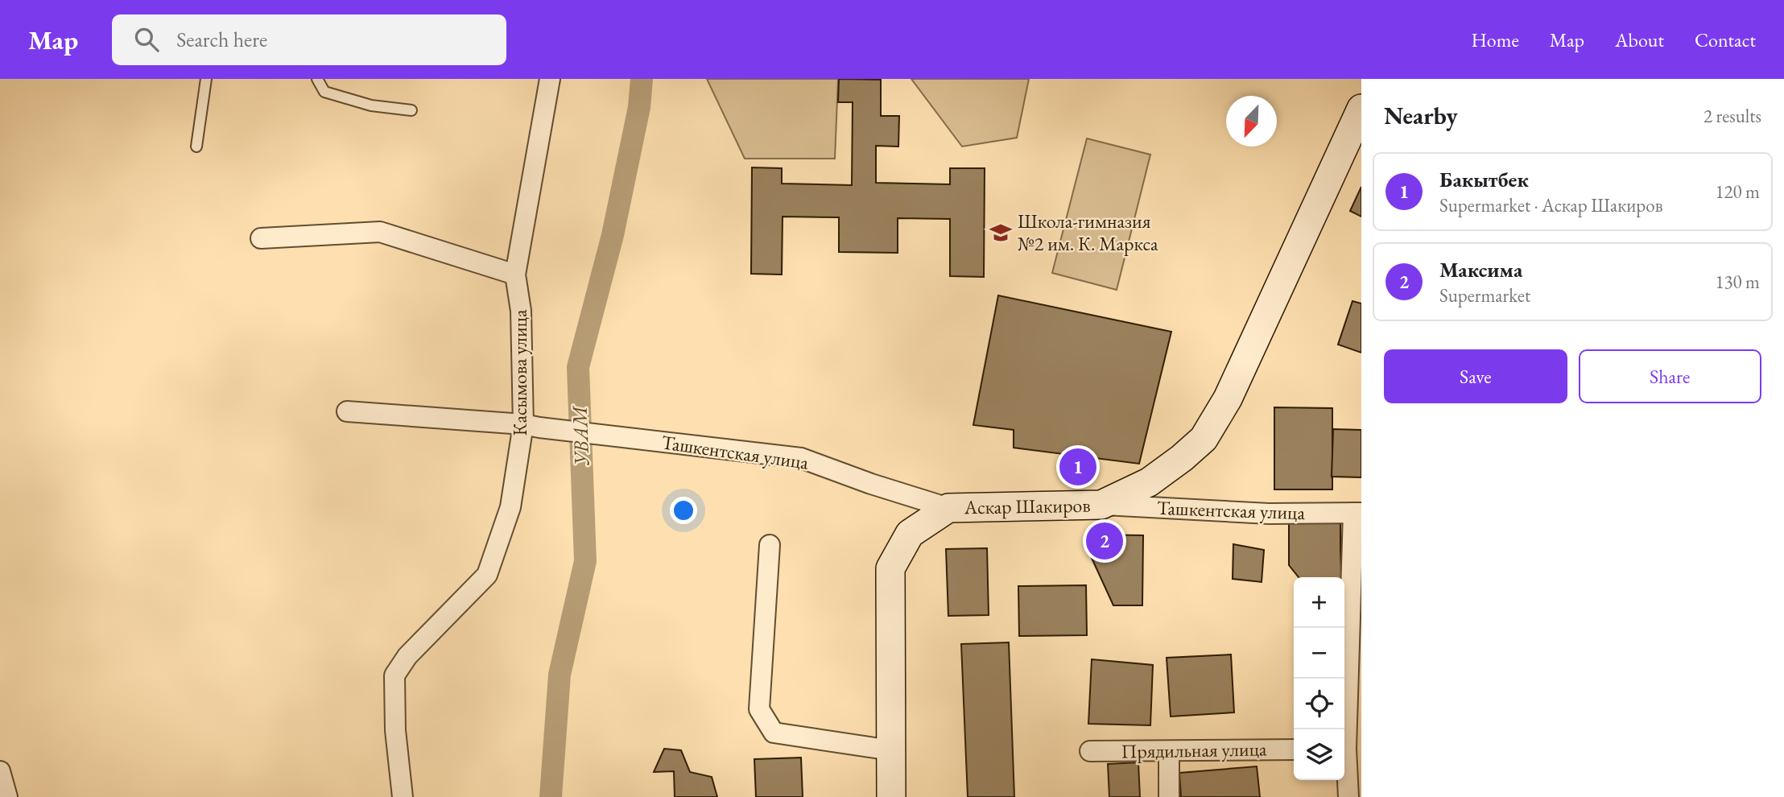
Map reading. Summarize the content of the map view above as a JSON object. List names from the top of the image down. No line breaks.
{"streets":{"main road":["Аскар Шакиров"],"street":["Касымова улица","Ташкентская улица","Прядильная улица"]},"crossings":[["Касымова улица","Ташкентская улица"],["Ташкентская улица","Аскар Шакиров"]],"water":["УВАМ"],"places":{"school or university":["Школа-гимназия №2 им. К. Маркса"]},"north":"bottom left","page":{"header":"Map","search":"Search here","nav":["Home","Map","About","Contact"],"heading":["Nearby","2 results"],"list":[{"mark":"1","name":"Бакытбек","note":"Supermarket · Аскар Шакиров","value":"120 m"},{"mark":"2","name":"Максима","note":"Supermarket","value":"130 m"}],"buttons":["Save","Share"],"pins":["1","2"],"map_buttons":["+","−"]}}
